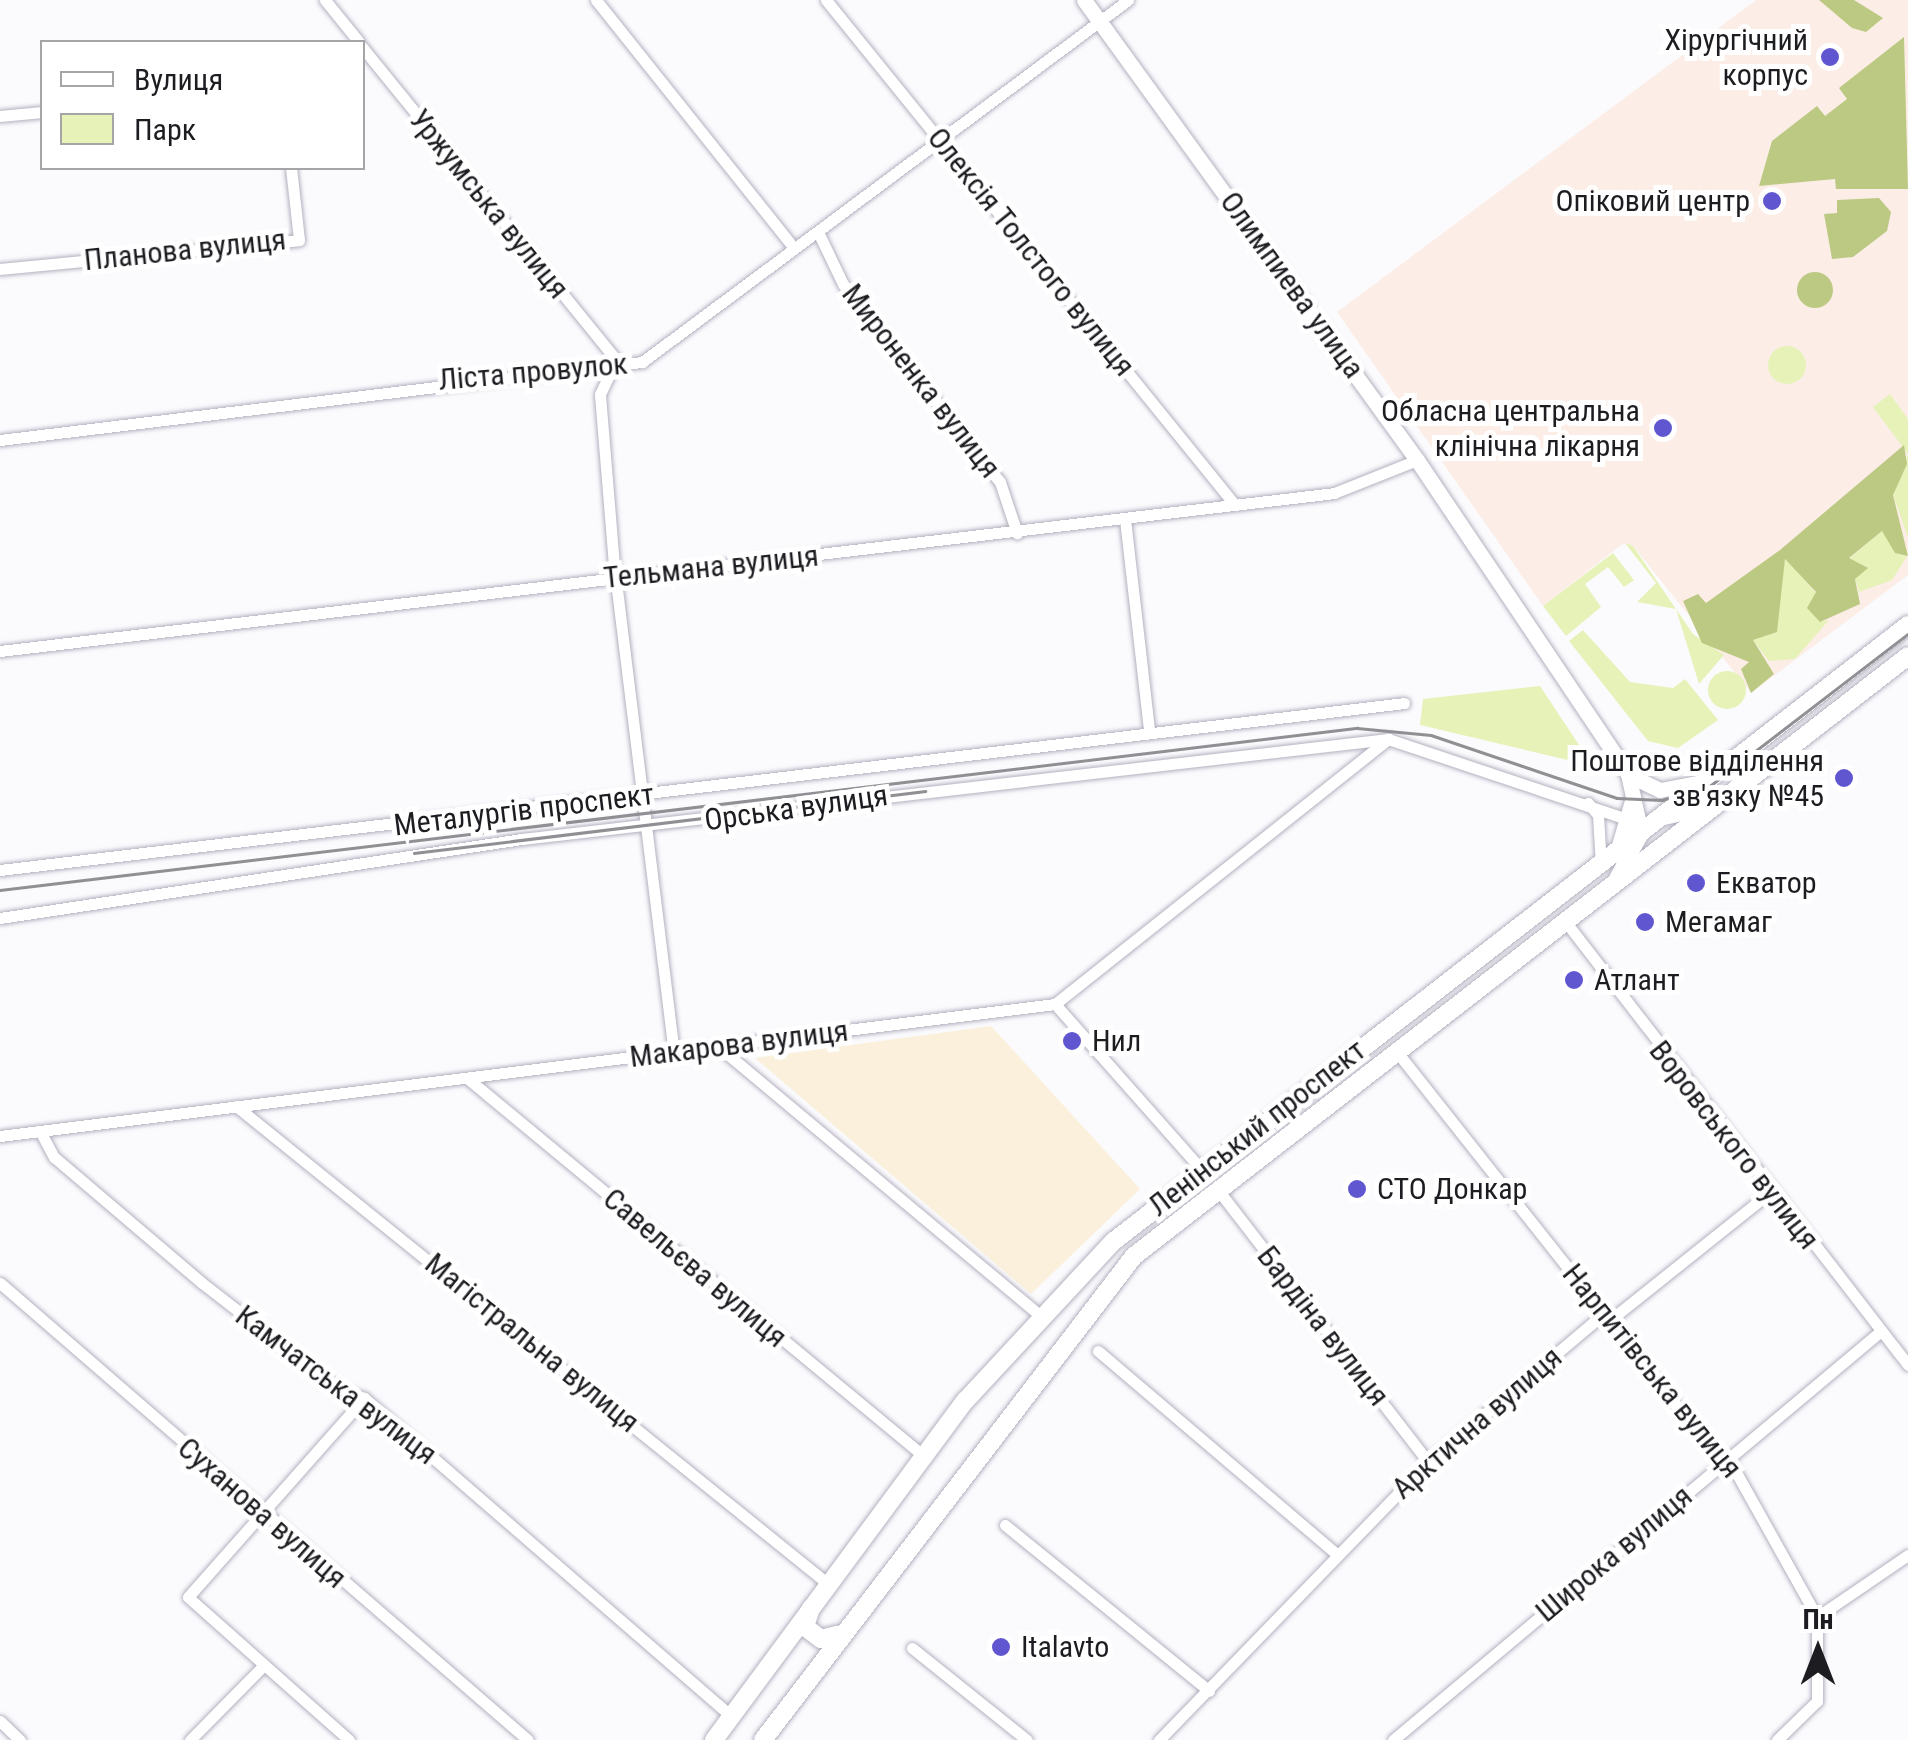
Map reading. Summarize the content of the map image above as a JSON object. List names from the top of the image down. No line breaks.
{"streets":{"main road":["Олимпиева улица","Ленінський проспект"],"street":["Уржумська вулиця","Планова вулиця","Олексія Толстого вулиця","Ліста провулок","Мироненка вулиця","Тельмана вулиця","Орська вулиця","Металургів проспект","Макарова вулиця","Воровського вулиця","Савельєва вулиця","Бардіна вулиця","Магістральна вулиця","Нарпитівська вулиця","Камчатська вулиця","Арктична вулиця","Суханова вулиця","Широка вулиця"]},"crossings":[["Уржумська вулиця","Ліста провулок"],["Олексія Толстого вулиця","Ліста провулок"],["Олексія Толстого вулиця","Тельмана вулиця"],["Олимпиева улица","Ліста провулок"],["Олимпиева улица","Тельмана вулиця"],["Ліста провулок","Мироненка вулиця"],["Мироненка вулиця","Тельмана вулиця"],["Орська вулиця","Ленінський проспект"],["Макарова вулиця","Савельєва вулиця"],["Макарова вулиця","Магістральна вулиця"],["Макарова вулиця","Камчатська вулиця"],["Ленінський проспект","Воровського вулиця"],["Ленінський проспект","Савельєва вулиця"],["Ленінський проспект","Бардіна вулиця"],["Ленінський проспект","Магістральна вулиця"],["Ленінський проспект","Нарпитівська вулиця"],["Ленінський проспект","Камчатська вулиця"],["Воровського вулиця","Арктична вулиця"],["Воровського вулиця","Широка вулиця"],["Бардіна вулиця","Арктична вулиця"],["Нарпитівська вулиця","Арктична вулиця"],["Нарпитівська вулиця","Широка вулиця"]],"places":["Хірургічний корпус","Опіковий центр","Обласна центральна клінічна лікарня","Поштове відділення зв'язку №45","Екватор","Мегамаг","Атлант","Нил","СТО Донкар","Italavto"],"legend":["Вулиця","Парк"],"north":"top"}
